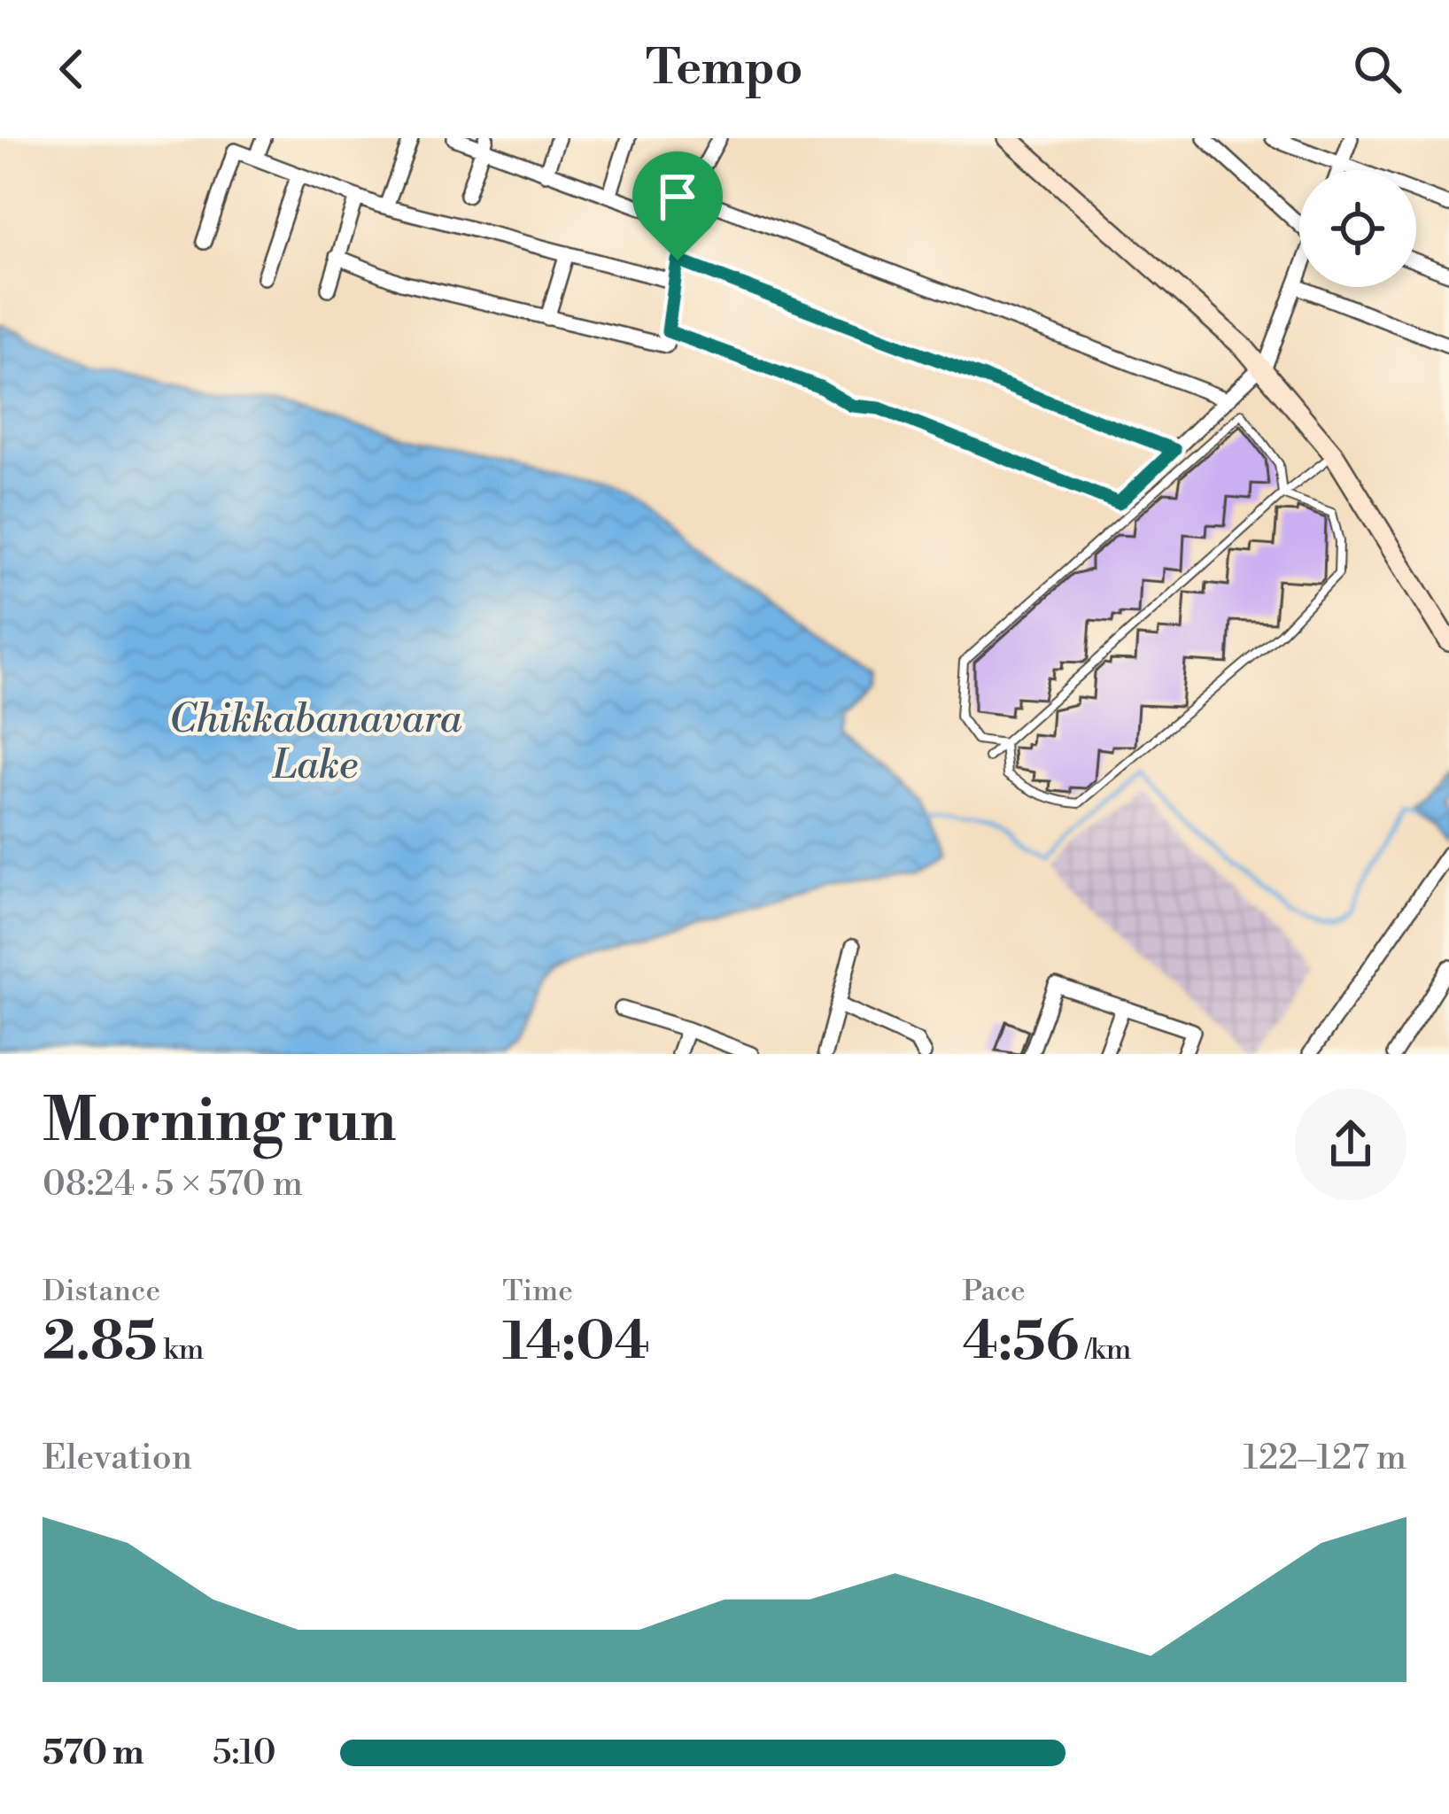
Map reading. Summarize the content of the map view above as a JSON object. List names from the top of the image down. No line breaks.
{"water":["Chikkabanavara Lake"],"page":{"header":"Tempo","heading":["Morning run","08:24 · 5 × 570 m"],"stats":[["Distance","2.85 km"],["Time","14:04"],["Pace","4:56 /km"]],"chart":["Elevation","122–127 m"],"list":[{"name":"570 m","note":"5:10"}]}}
